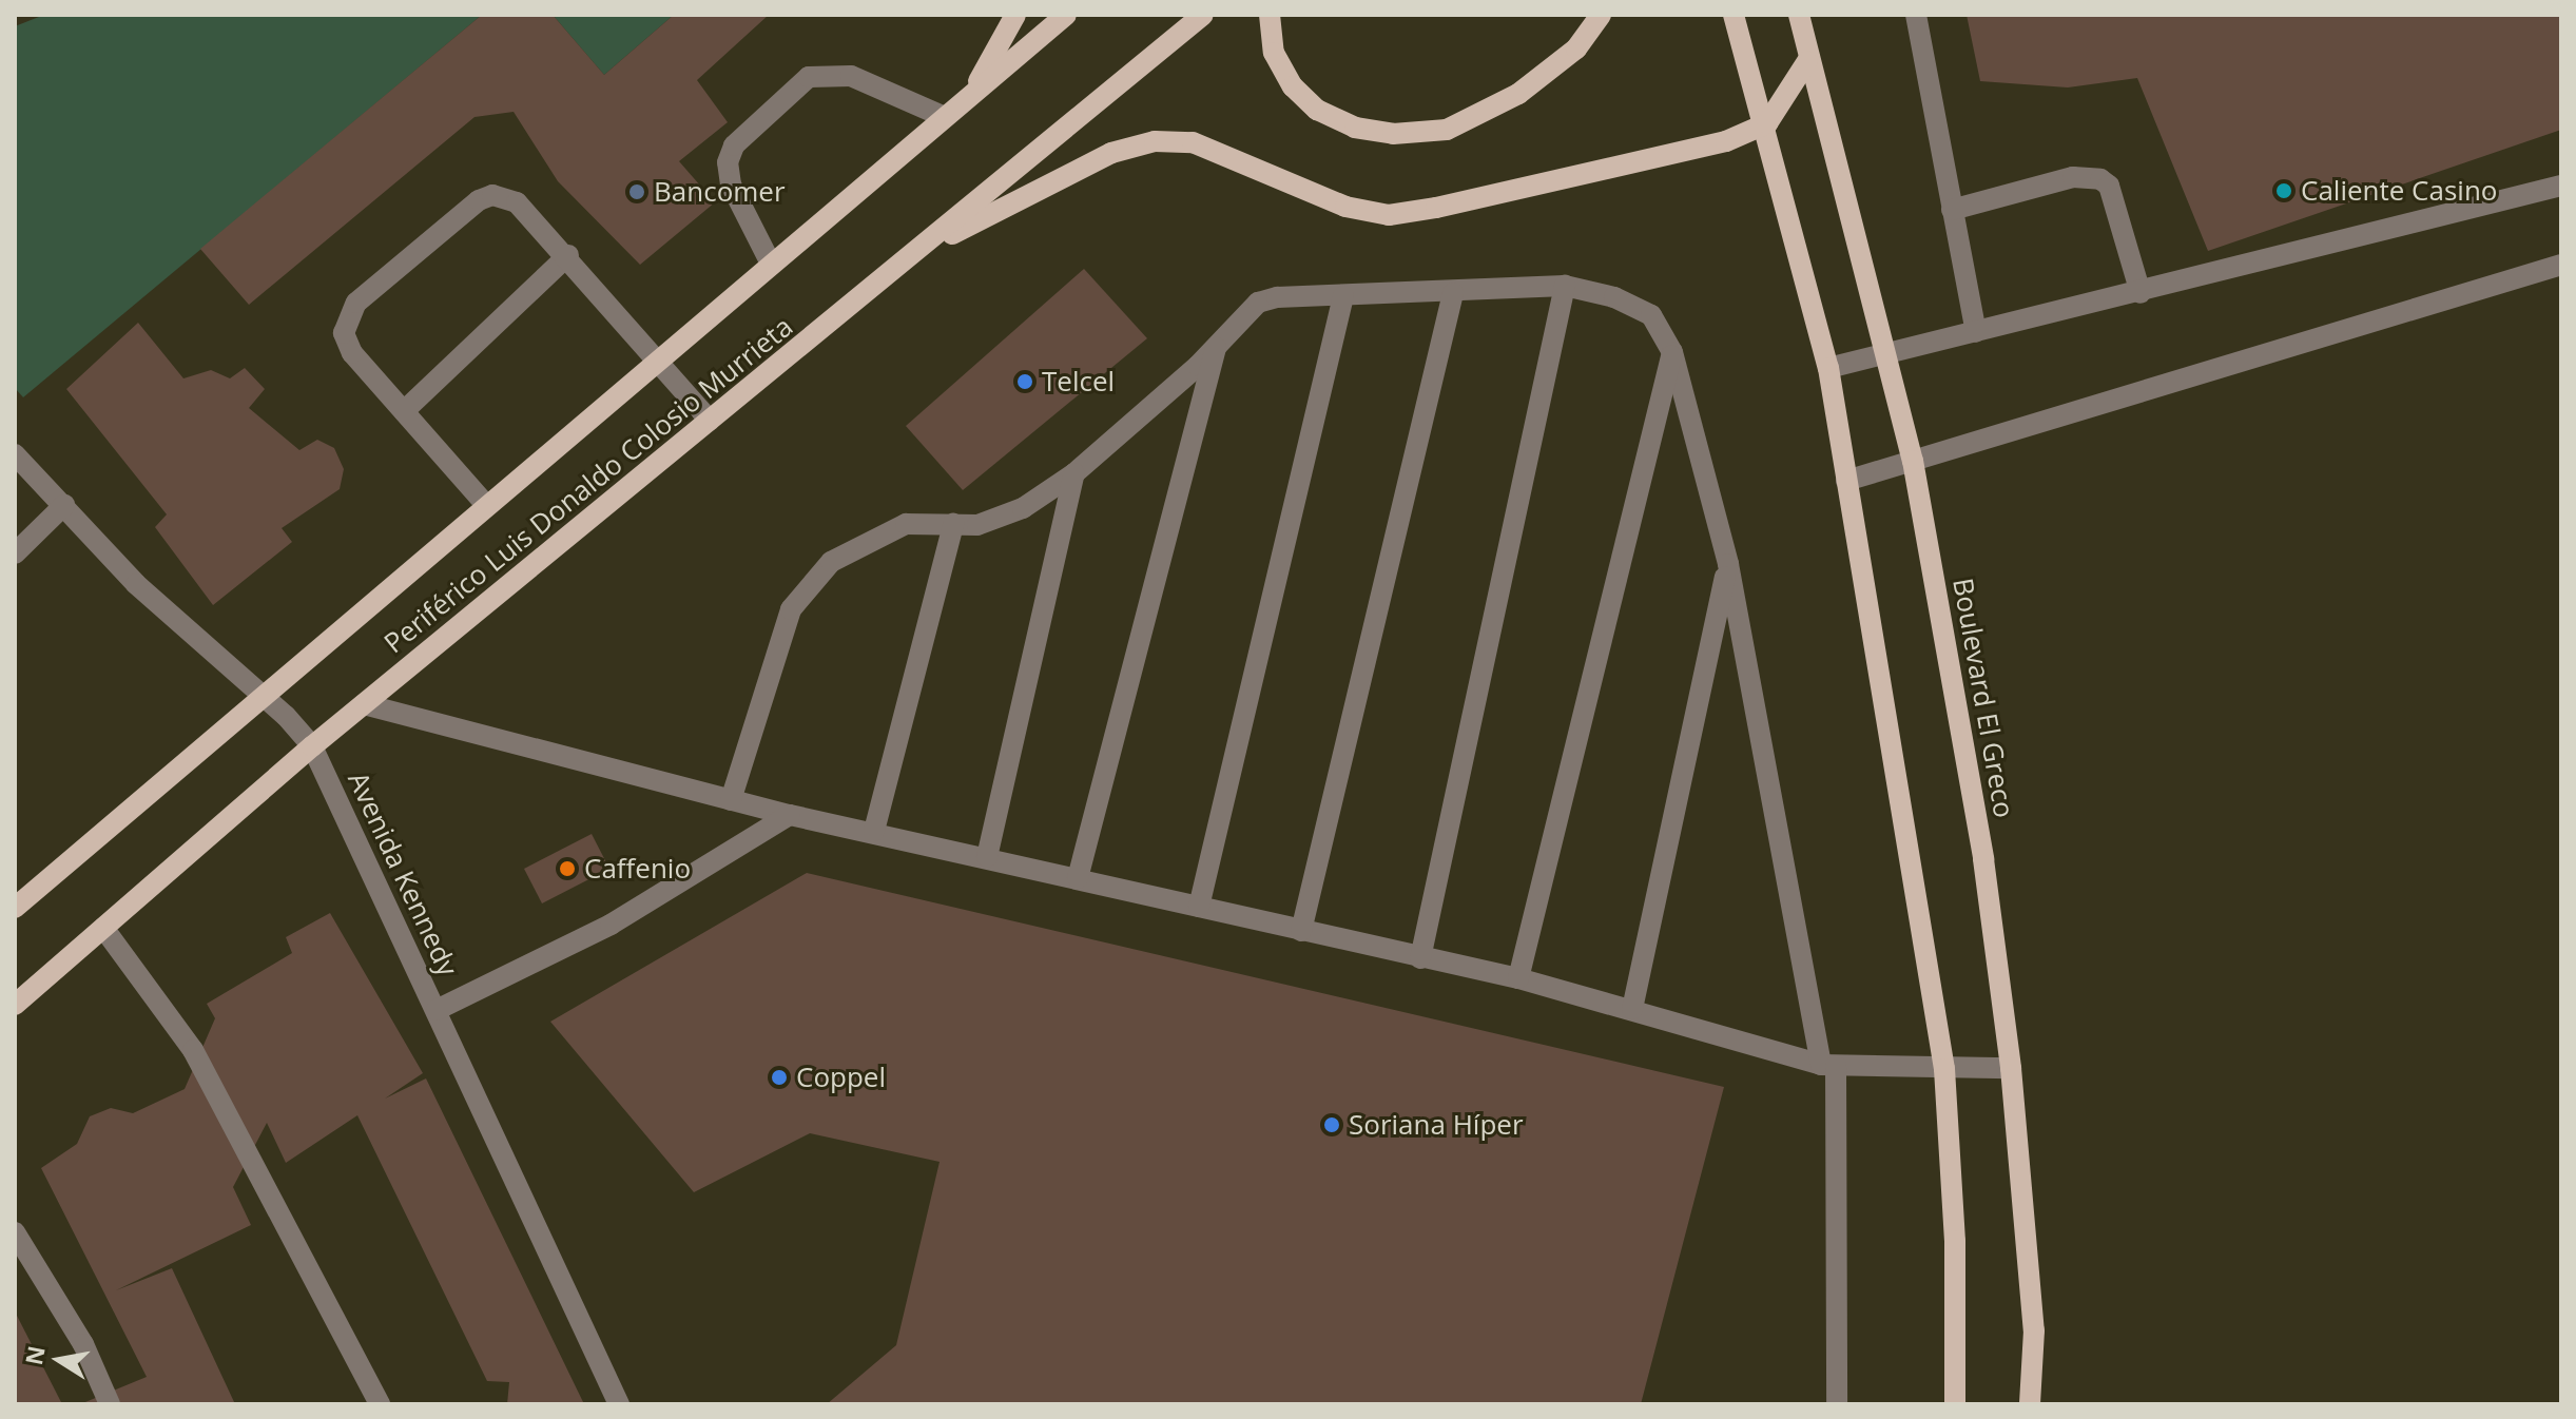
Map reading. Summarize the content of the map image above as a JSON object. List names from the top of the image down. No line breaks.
{"streets":{"main road":["Periférico Luis Donaldo Colosio Murrieta","Boulevard El Greco"],"street":["Avenida Kennedy"]},"crossings":[["Periférico Luis Donaldo Colosio Murrieta","Avenida Kennedy"]],"places":["Caliente Casino","Bancomer","Telcel","Caffenio","Coppel","Soriana Híper"],"north":"left"}
